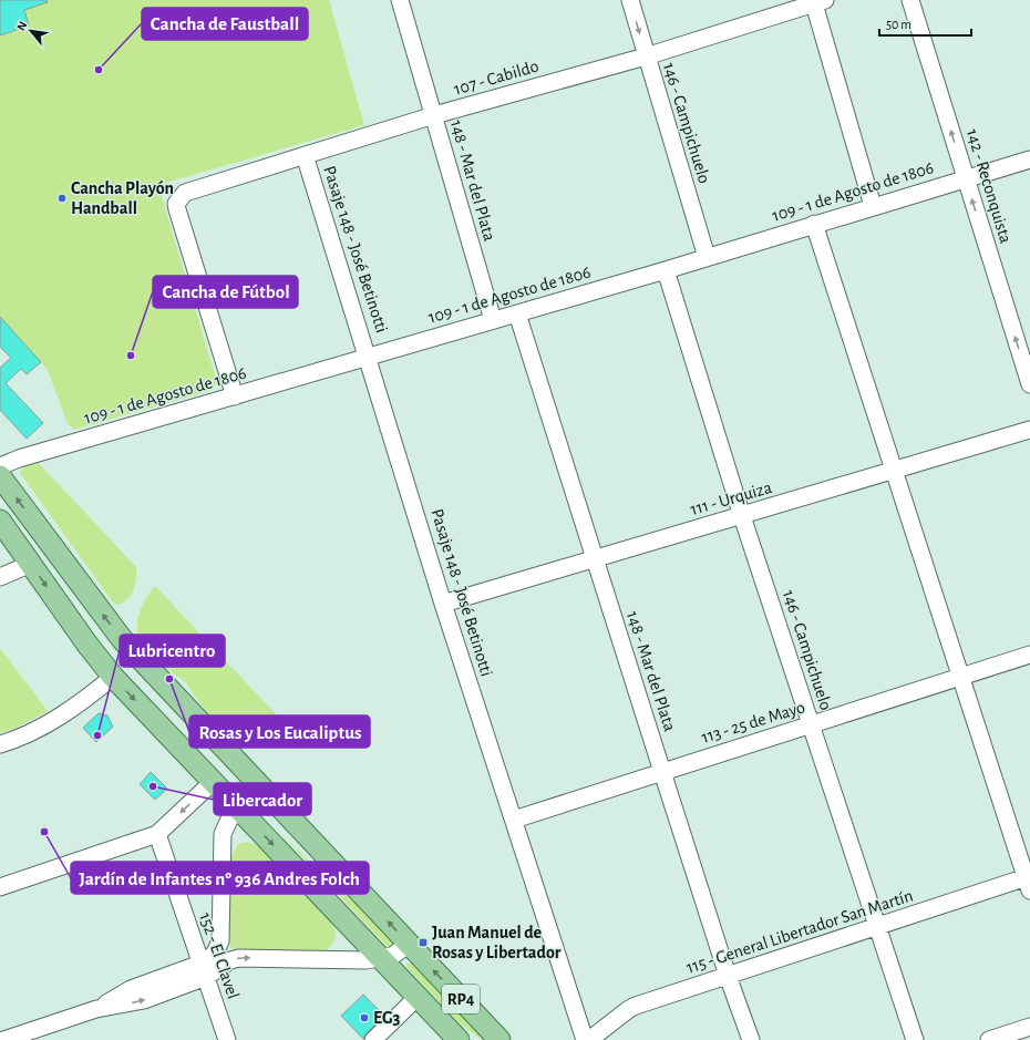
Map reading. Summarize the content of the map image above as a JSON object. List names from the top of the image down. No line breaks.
{"streets":{"main road":["RP4"],"street":["107 - Cabildo","146 - Campichuelo","148 - Mar del Plata","142 - Reconquista","109 - 1 de Agosto de 1806","Pasaje 148 - José Betinotti","111 - Urquiza","113 - 25 de Mayo","115 - General Libertador San Martín","152 - El Clavel"]},"crossings":[["107 - Cabildo","146 - Campichuelo"],["107 - Cabildo","148 - Mar del Plata"],["107 - Cabildo","109 - 1 de Agosto de 1806"],["107 - Cabildo","Pasaje 148 - José Betinotti"],["146 - Campichuelo","109 - 1 de Agosto de 1806"],["146 - Campichuelo","111 - Urquiza"],["146 - Campichuelo","113 - 25 de Mayo"],["146 - Campichuelo","115 - General Libertador San Martín"],["148 - Mar del Plata","109 - 1 de Agosto de 1806"],["148 - Mar del Plata","111 - Urquiza"],["148 - Mar del Plata","113 - 25 de Mayo"],["148 - Mar del Plata","115 - General Libertador San Martín"],["142 - Reconquista","109 - 1 de Agosto de 1806"],["109 - 1 de Agosto de 1806","Pasaje 148 - José Betinotti"],["Pasaje 148 - José Betinotti","111 - Urquiza"],["Pasaje 148 - José Betinotti","113 - 25 de Mayo"]],"places":{"other":["Cancha de Faustball","Cancha Playón Handball","Cancha de Fútbol","Rosas y Los Eucaliptus","Lubricentro","Libercador","Jardín de Infantes nº 936 Andres Folch","EG3"],"transit":["Juan Manuel de Rosas y Libertador"]},"scale_bar":"50 m","north":"top left"}
